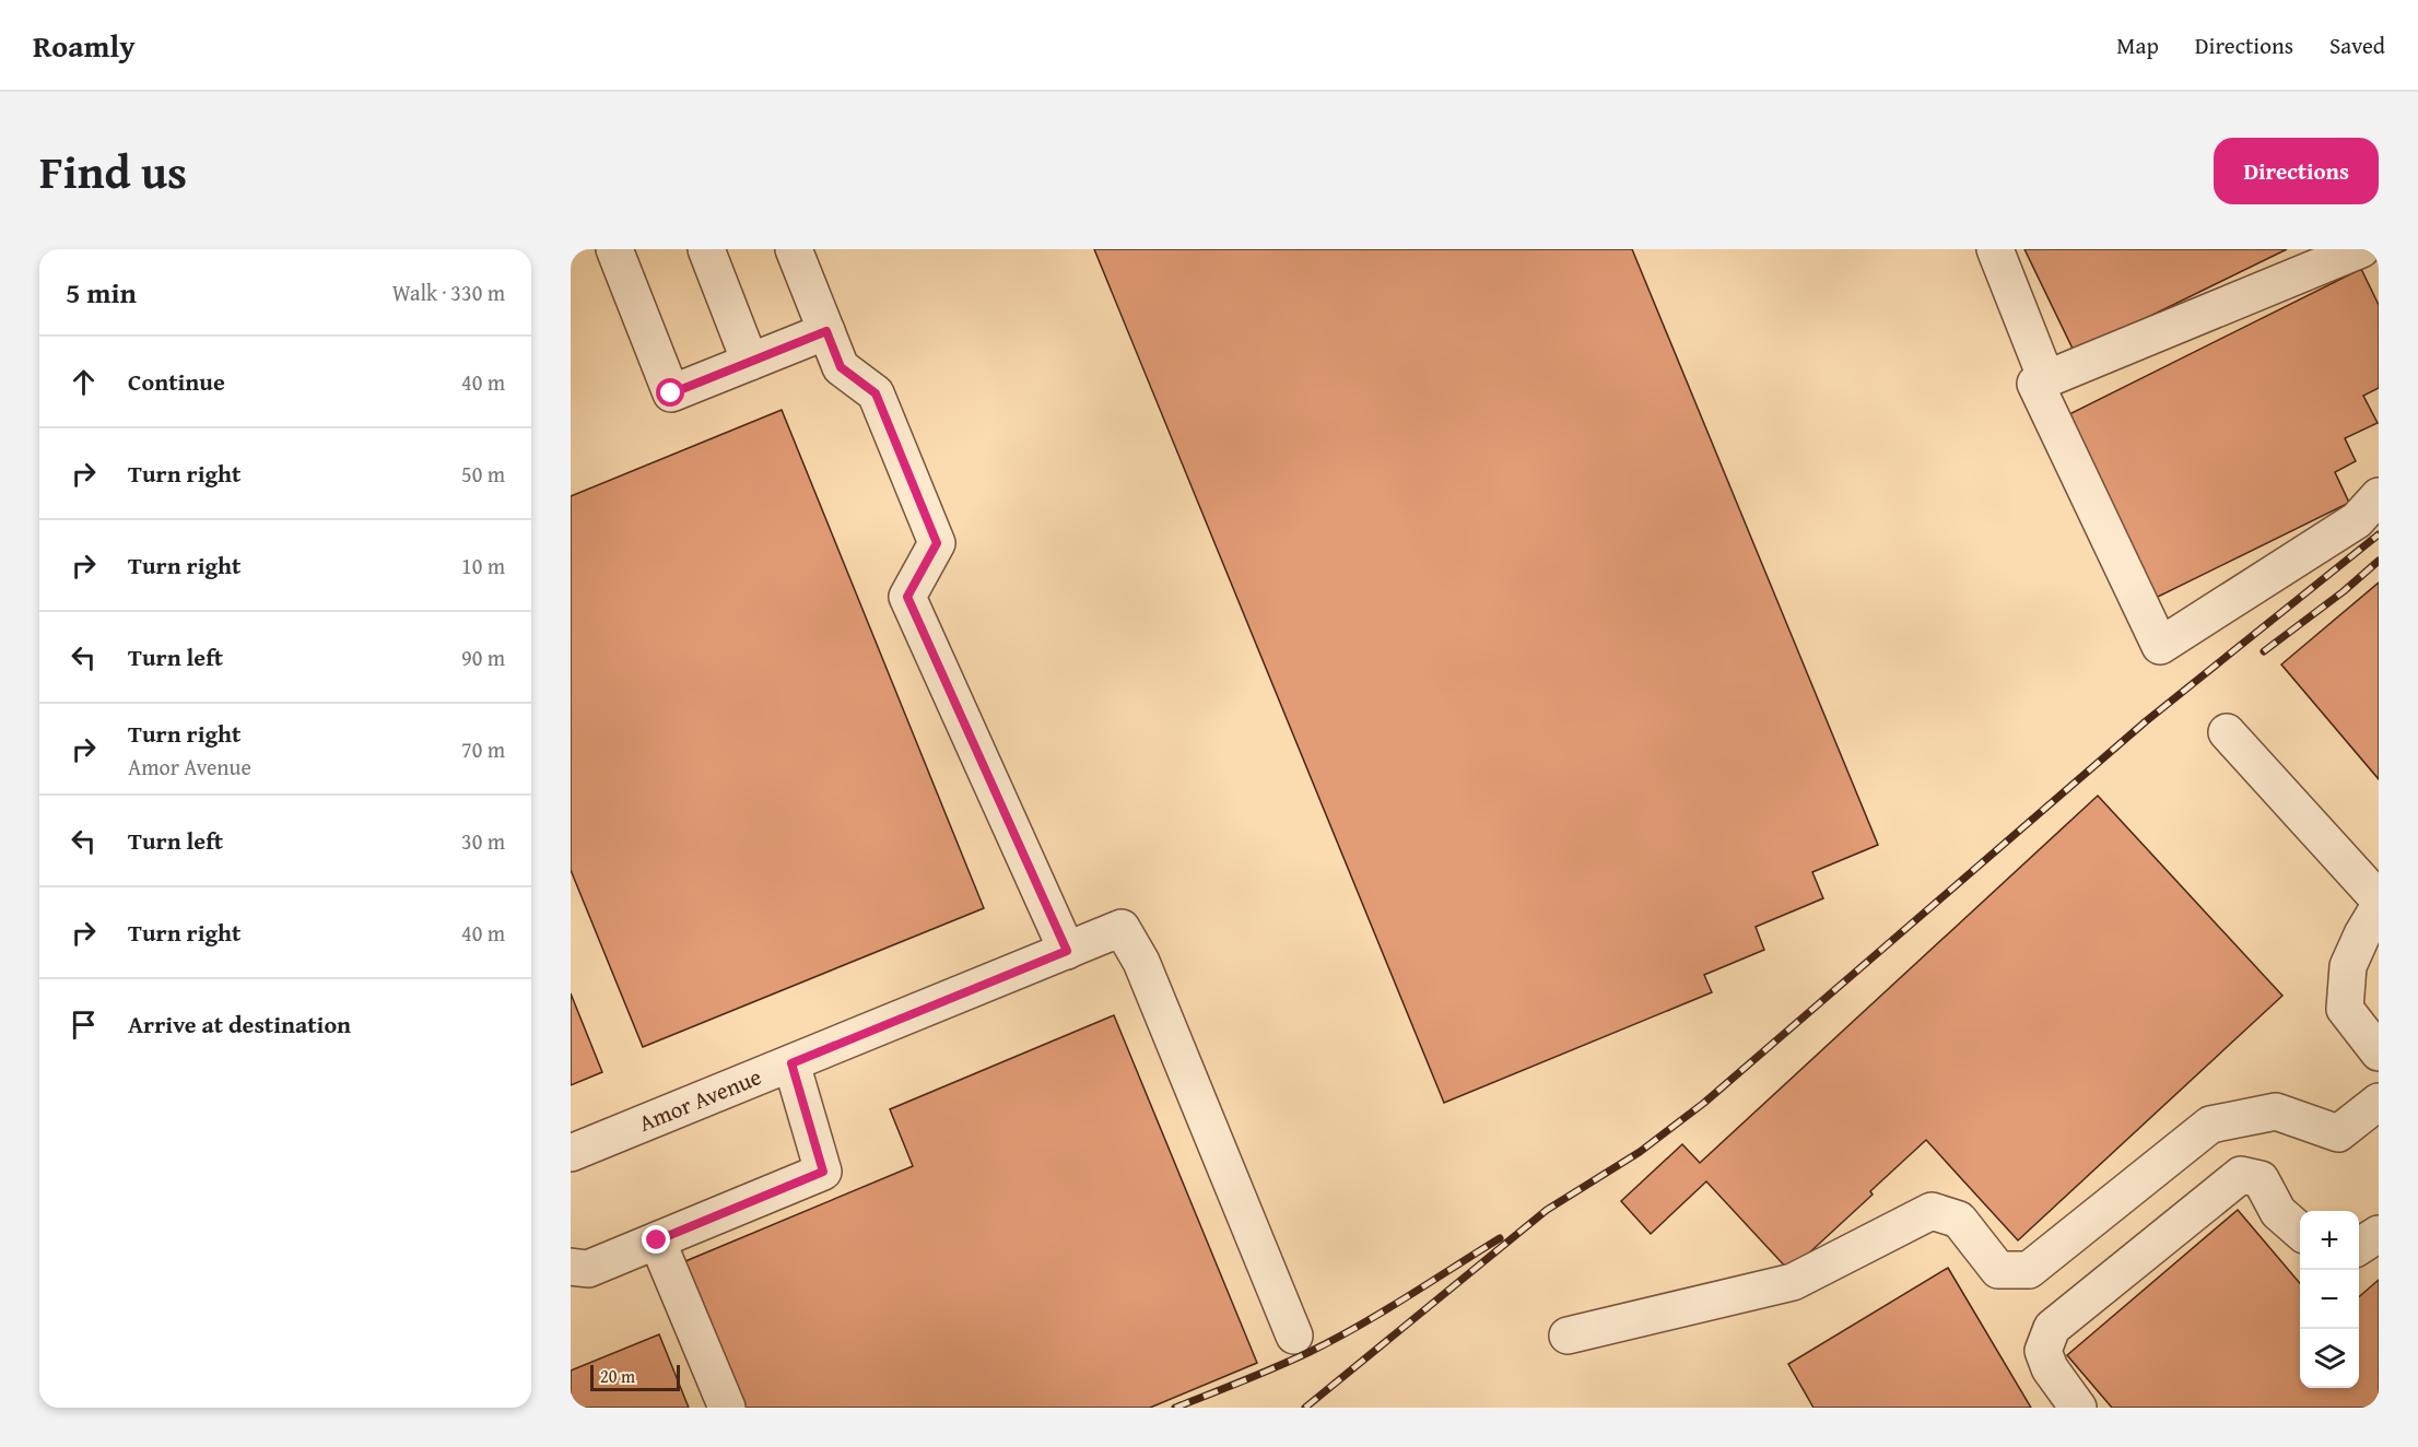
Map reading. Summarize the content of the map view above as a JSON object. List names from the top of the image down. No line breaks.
{"streets":{"street":["Amor Avenue"]},"scale_bar":"20 m","page":{"header":"Roamly","nav":["Map","Directions","Saved"],"title":"Find us","buttons":"Directions","heading":["5 min","Walk · 330 m"],"list":[["Continue","40 m"],["Turn right","50 m"],["Turn right","10 m"],["Turn left","90 m"],["Turn right","Amor Avenue","70 m"],["Turn left","30 m"],["Turn right","40 m"],"Arrive at destination"],"map_buttons":["+","−"],"scale":"20 m"}}
